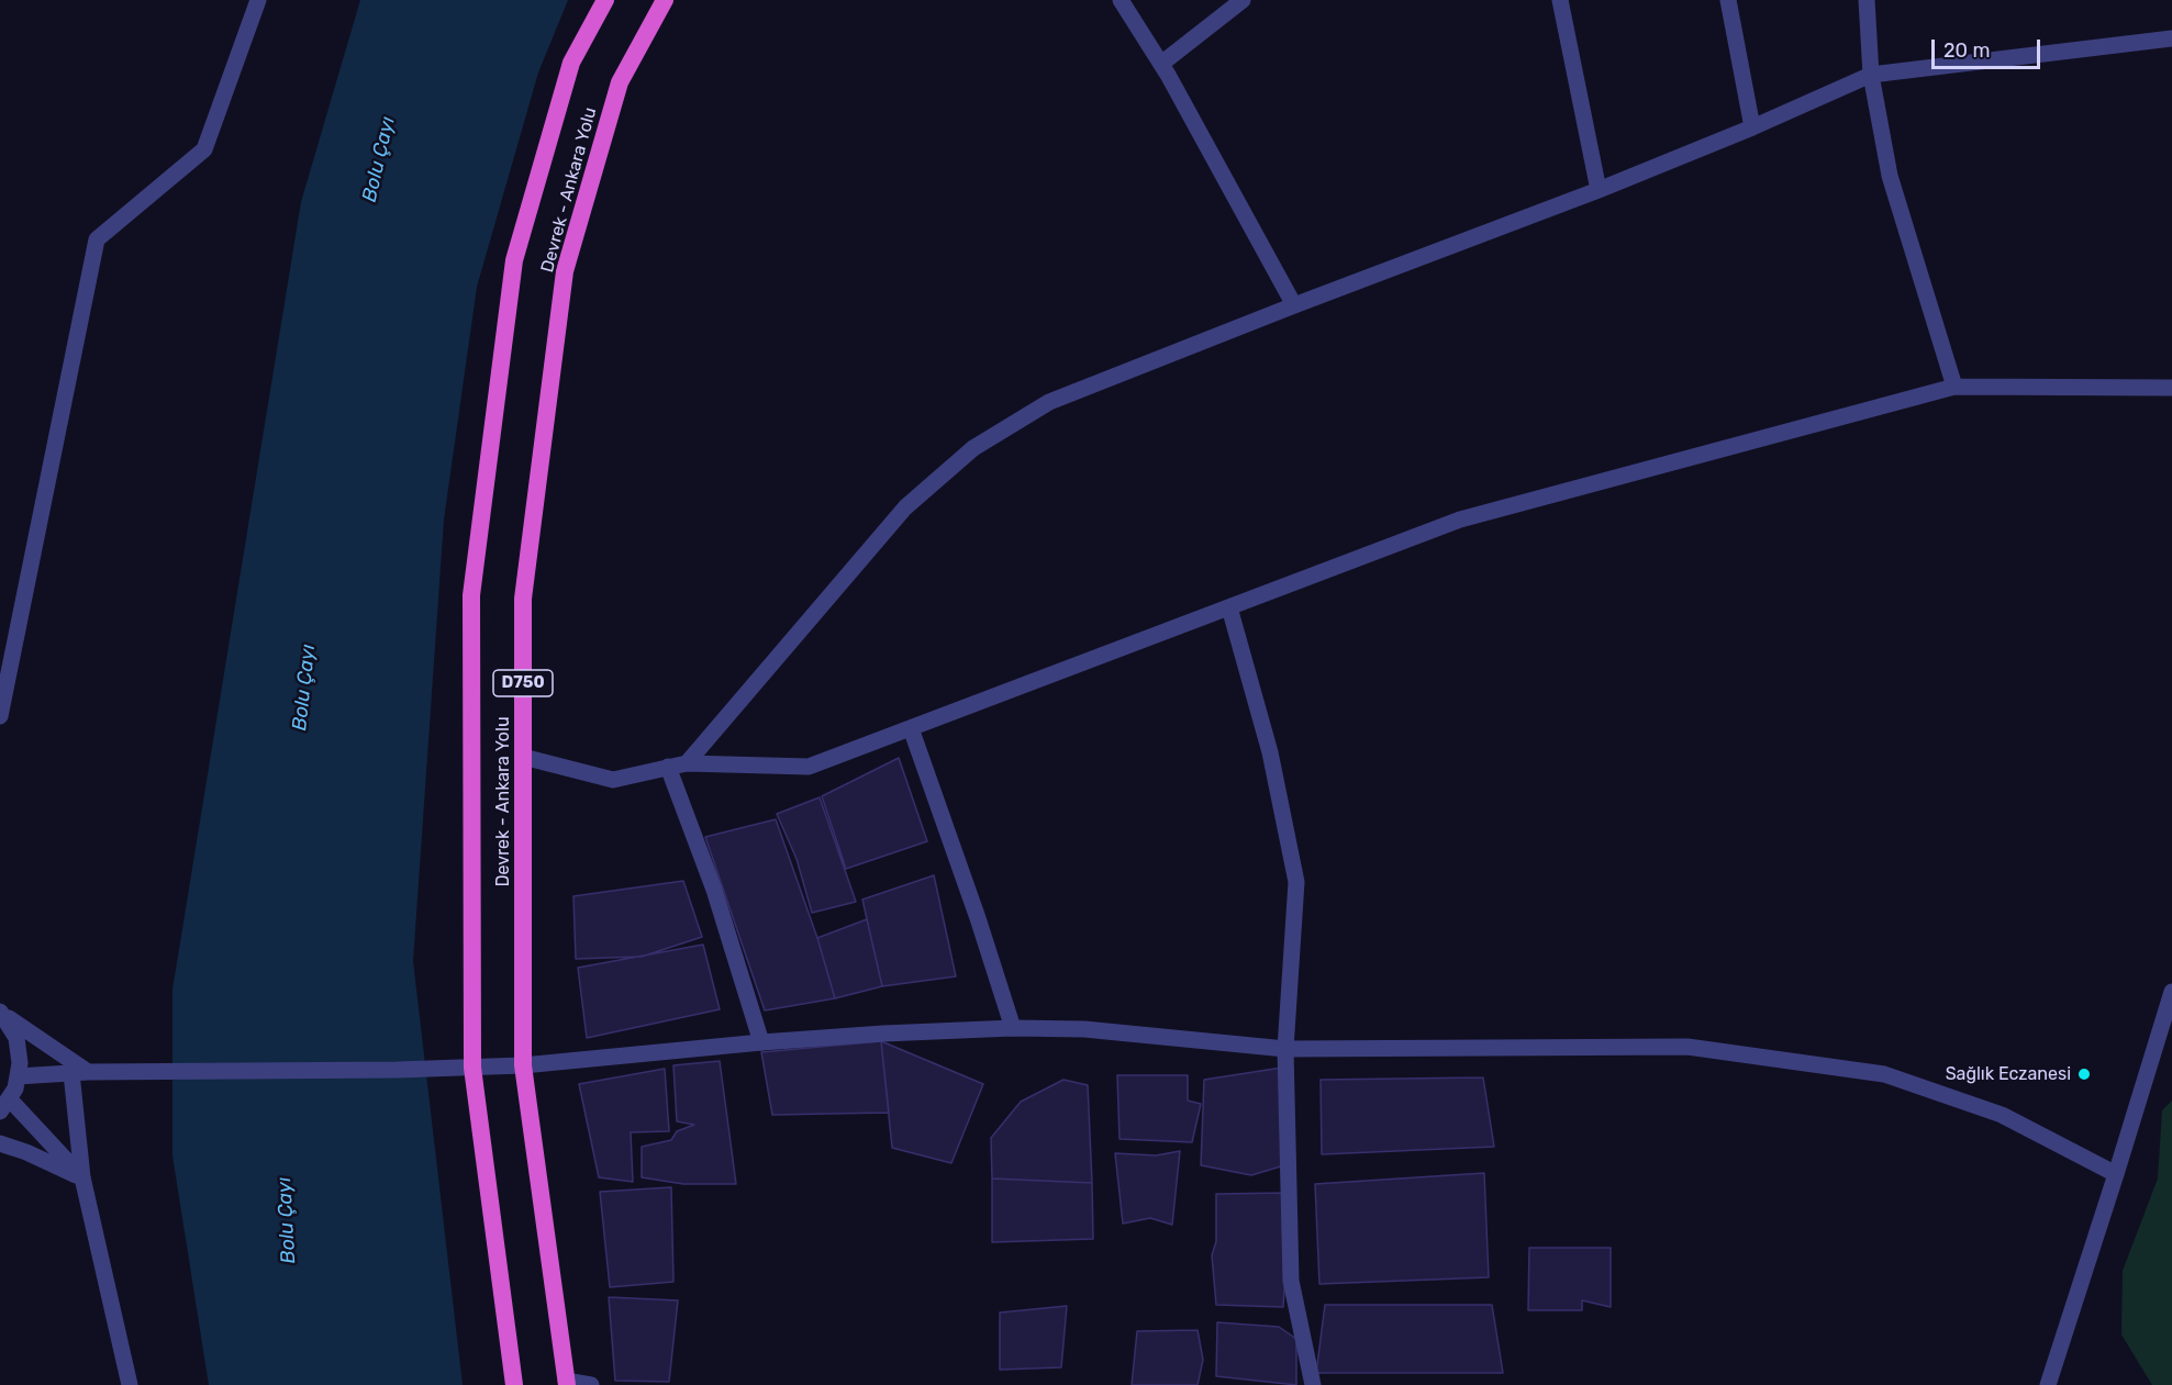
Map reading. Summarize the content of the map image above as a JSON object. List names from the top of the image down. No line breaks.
{"streets":{"highway":["Devrek - Ankara Yolu","D750"]},"water":["Bolu Çayı"],"places":["Sağlık Eczanesi"],"scale_bar":"20 m"}
